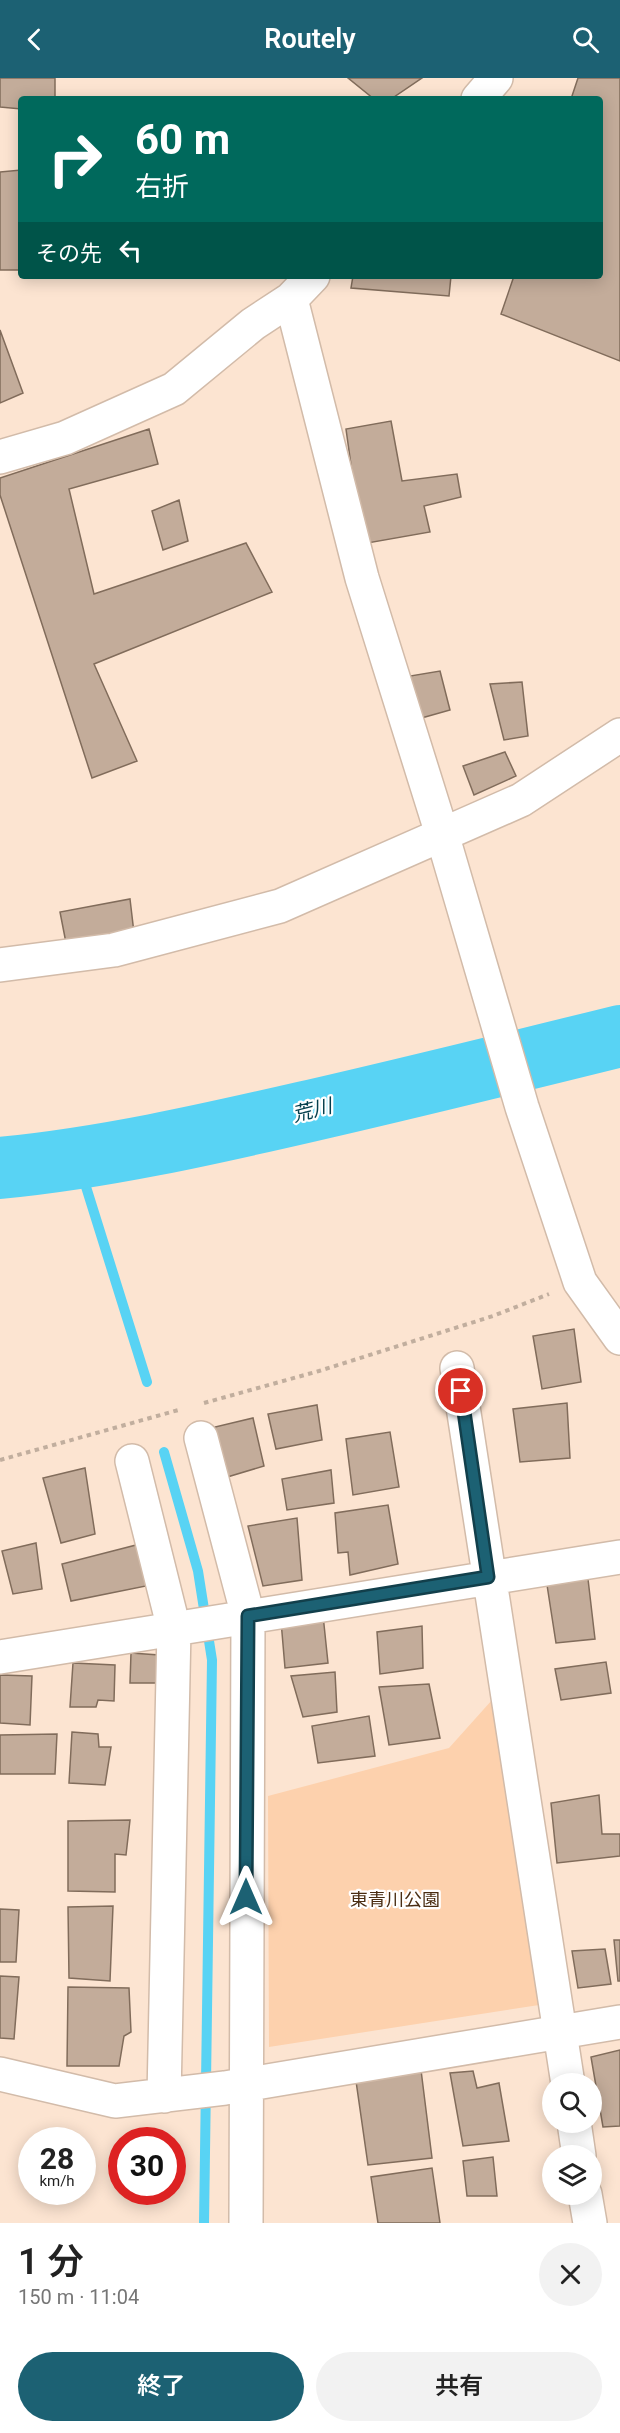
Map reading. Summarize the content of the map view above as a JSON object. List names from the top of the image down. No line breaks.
{"water":["荒川"],"parks":["東青川公園"],"page":{"header":"Routely","turn":["60 m","右折"],"then":"その先","speed":"28 km/h","limit":"30","heading":["1 分","150 m · 11:04"],"buttons":["終了","共有"]}}
